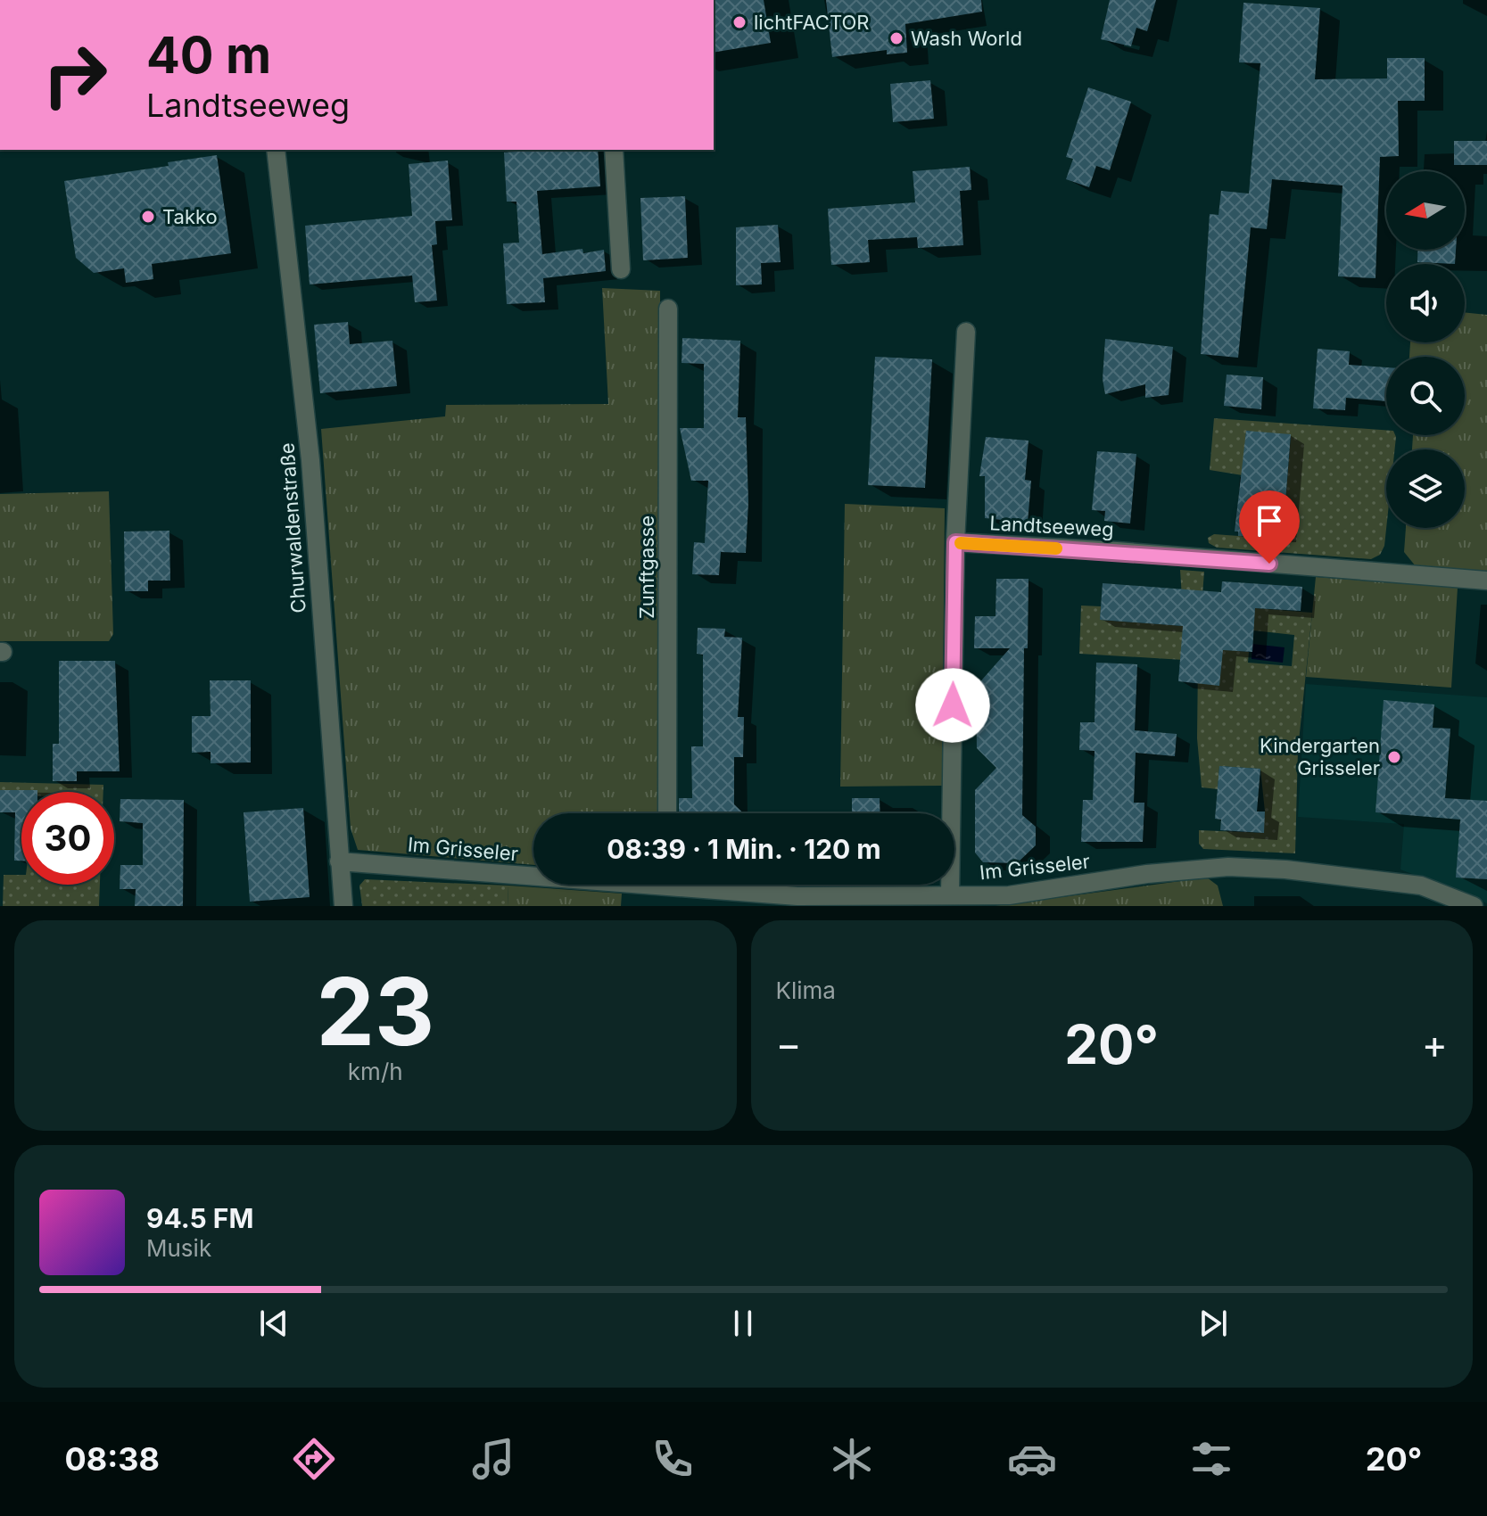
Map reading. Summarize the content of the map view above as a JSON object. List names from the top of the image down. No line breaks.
{"streets":{"street":["Landtseeweg","Churwaldenstraße","Zunftgasse","Im Grisseler"]},"crossings":[["Churwaldenstraße","Im Grisseler"]],"places":["lichtFACTOR","Wash World","Takko","Kindergarten Grisseler"],"north":"left","page":{"turn":["40 m","Landtseeweg"],"limit":"30","trip":"08:39 · 1 Min. · 120 m","tile":[["23","km/h"],"Klima"],"heat":["−","20°","+"],"song":["94.5 FM","Musik"],"tabs":["08:38","20°"]}}
